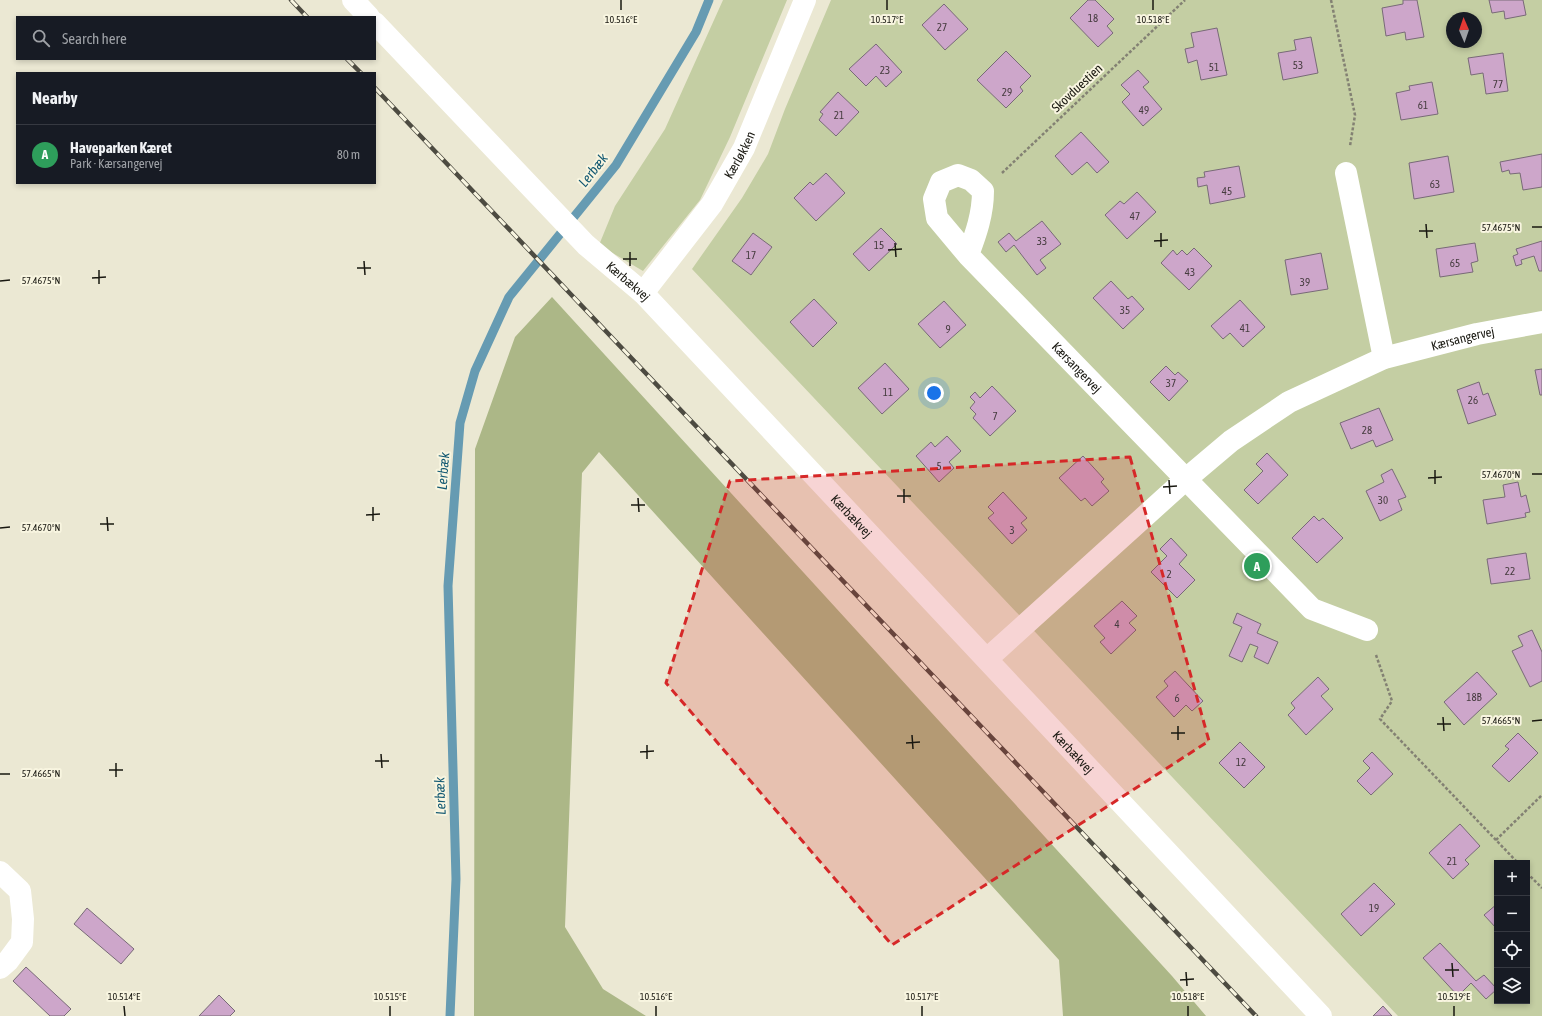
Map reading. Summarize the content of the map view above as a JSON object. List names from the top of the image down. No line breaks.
{"streets":{"street":["Kærløkken","Kærbækvej","Kærsangervej"],"path":["Skovduestien"]},"crossings":[["Skovduestien","Kærsangervej"],["Kærløkken","Kærbækvej"],["Kærbækvej","Kærsangervej"]],"water":["Lerbæk"],"house_numbers":["18","27","53","51","23","77","29","61","49","21","63","45","47","33","15","17","65","43","39","35","41","9","37","11","26","7","28","5","30","3","22","2","4","18B","6","12","21","19"],"north":"top","page":{"search":"Search here","heading":"Nearby","list":[{"mark":"A","name":"Haveparken Kæret","note":"Park · Kærsangervej","value":"80 m"}],"pins":"A","map_buttons":["+","−"]},"coordinates":["10.516°E","10.517°E","10.518°E","57.4675°N","57.4670°N","57.4665°N","10.514°E","10.515°E","10.519°E"]}
